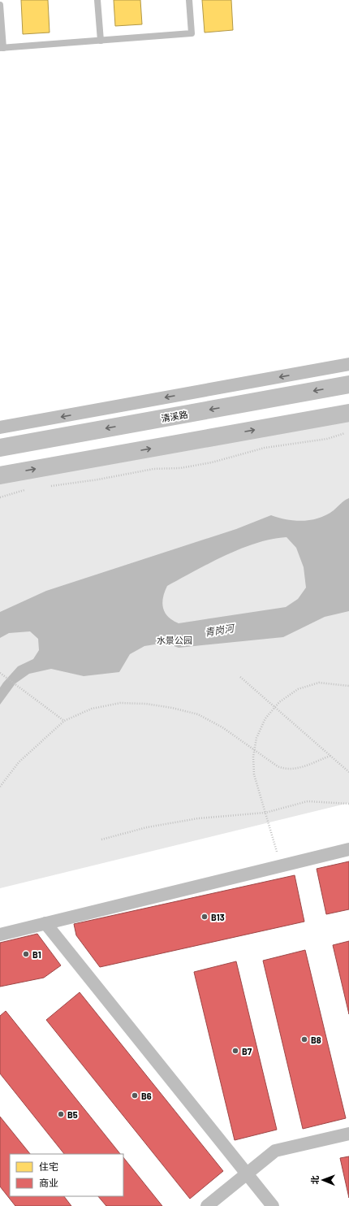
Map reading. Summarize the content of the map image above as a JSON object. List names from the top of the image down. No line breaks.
{"streets":{"main road":["清溪路"]},"water":["青岗河"],"parks":["水景公园"],"places":["B13","B1","B8","B7","B6","B5"],"legend":["住宅","商业"],"north":"left"}
